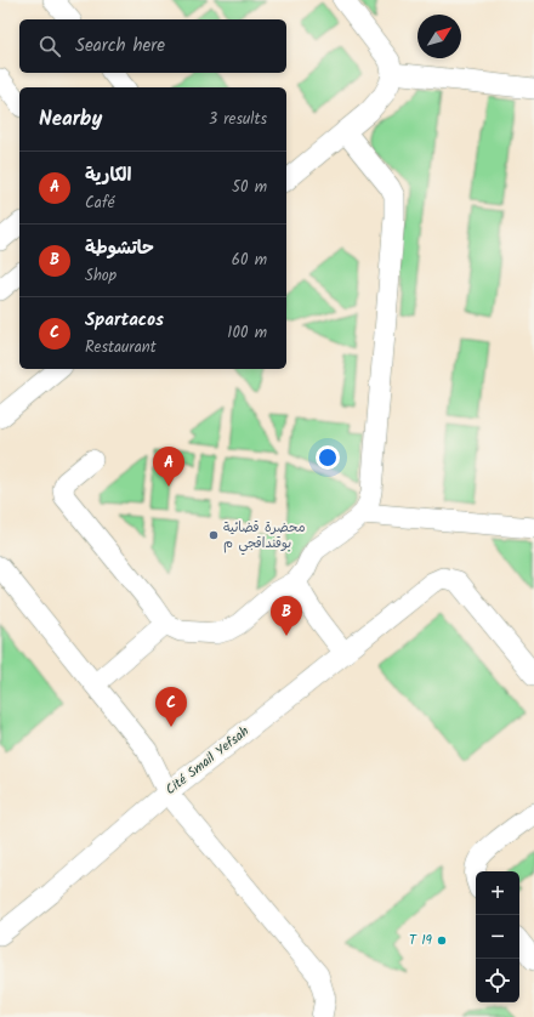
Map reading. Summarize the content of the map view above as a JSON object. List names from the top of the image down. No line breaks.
{"streets":{"street":["Cité Smail Yefsah"]},"places":["محضرة قضائية بوقنداقجي م","T 19"],"north":"top right","page":{"search":"Search here","heading":["Nearby","3 results"],"list":[{"mark":"A","name":"الكارية","note":"Café","value":"50 m"},{"mark":"B","name":"حاتشوطة","note":"Shop","value":"60 m"},{"mark":"C","name":"Spartacos","note":"Restaurant","value":"100 m"}],"pins":["A","B","C"],"map_buttons":["+","−"]}}
